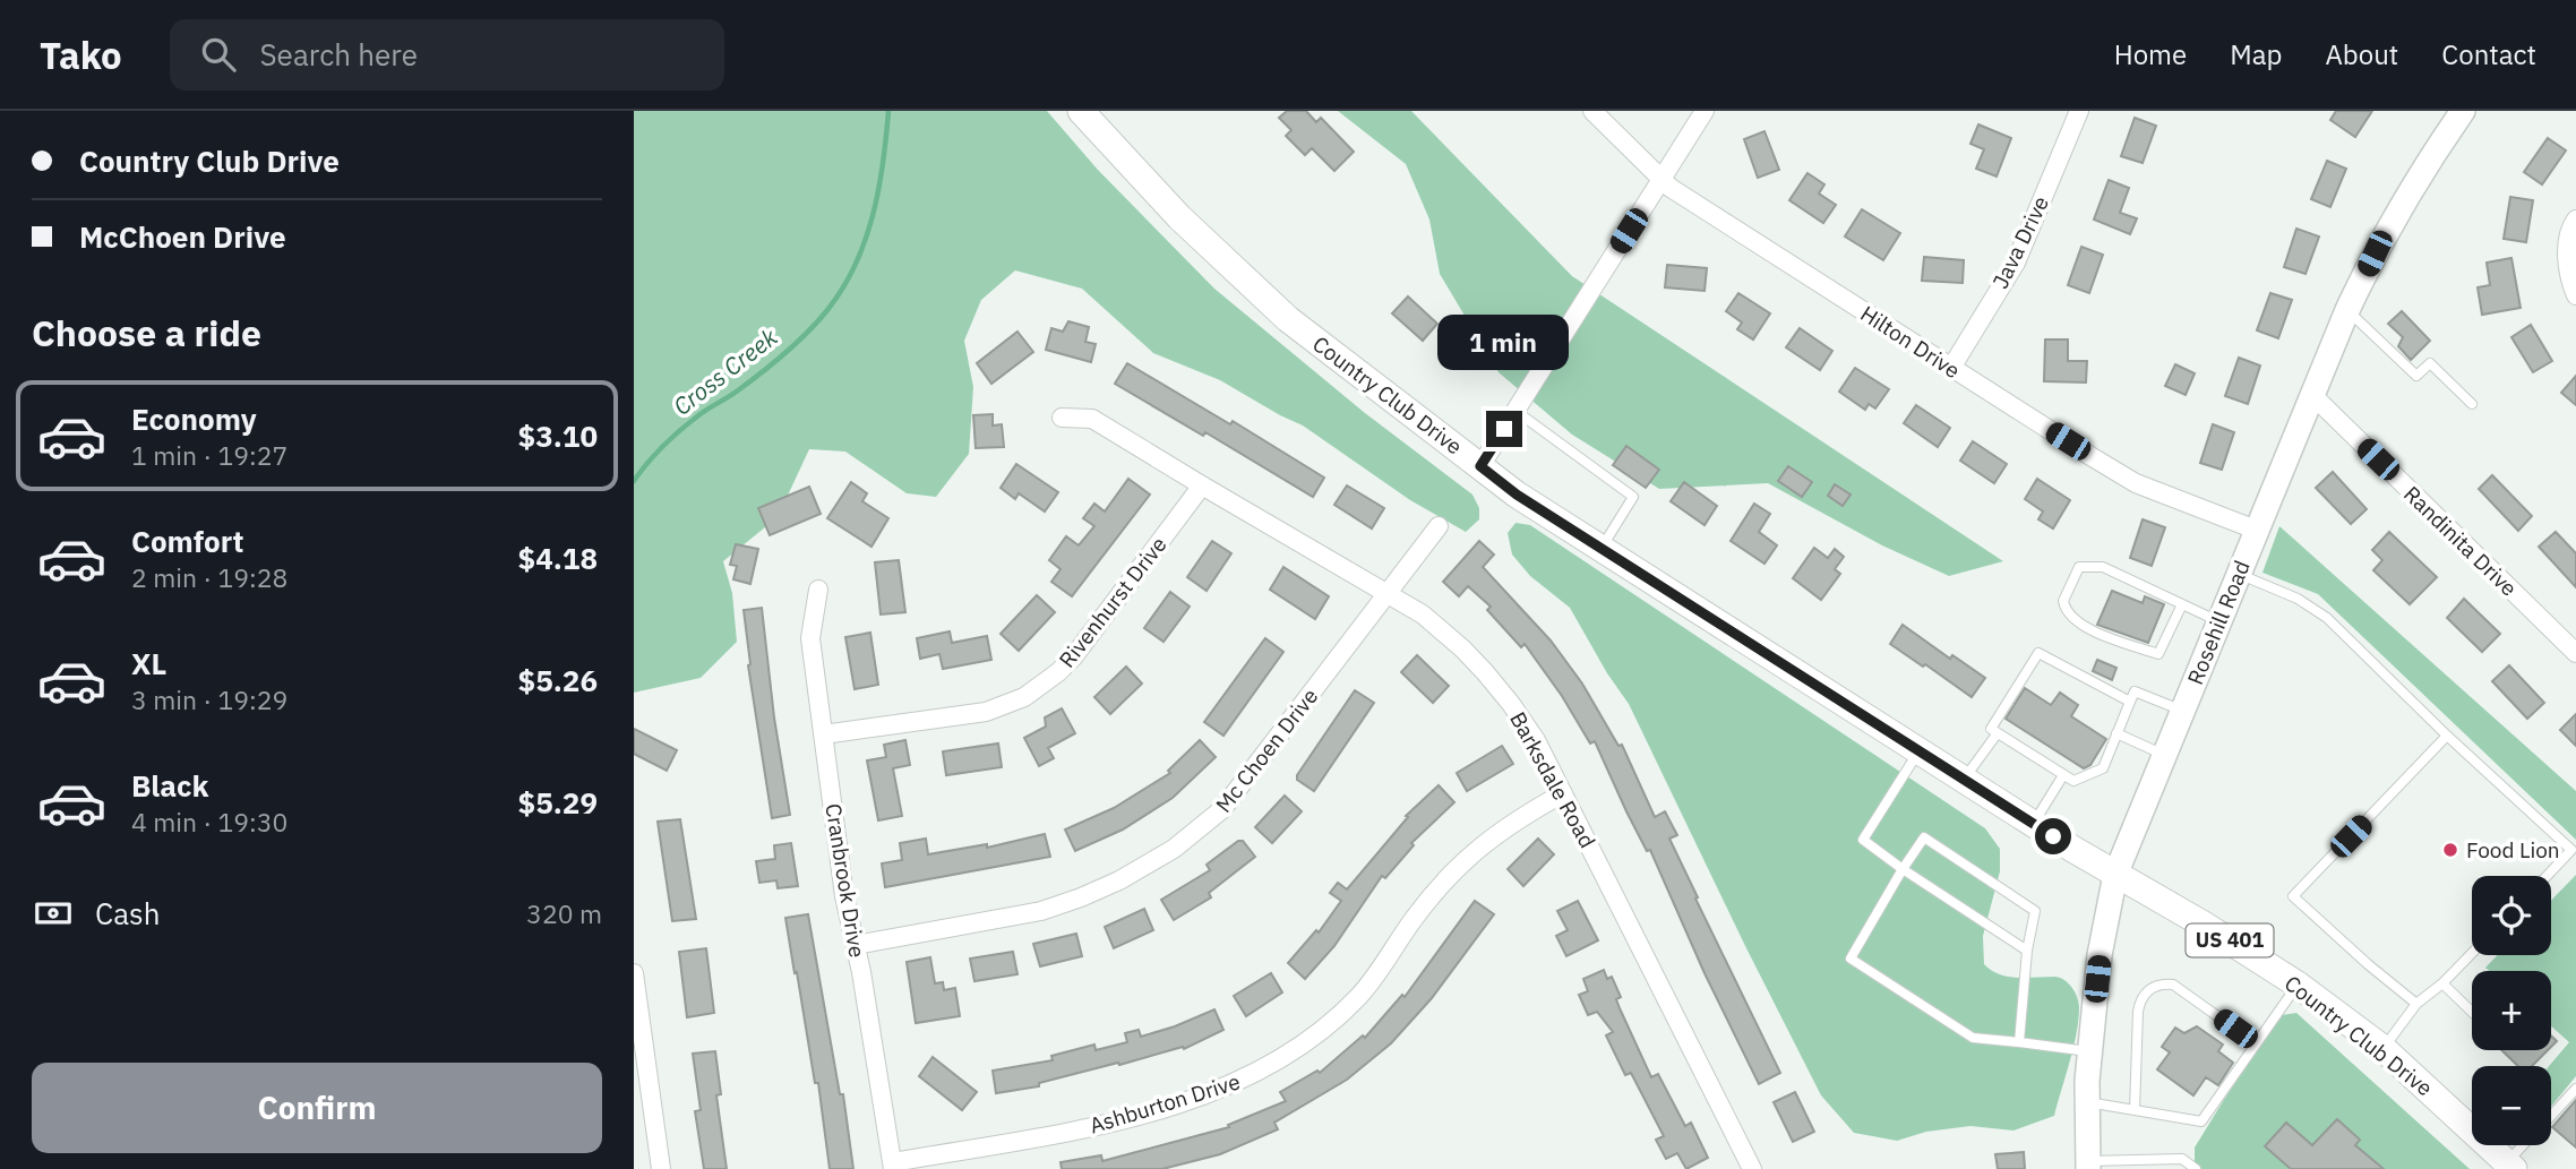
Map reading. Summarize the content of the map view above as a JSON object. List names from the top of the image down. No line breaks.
{"streets":{"main road":["Country Club Drive","Rosehill Road","US 401"],"street":["Java Drive","Hilton Drive","Randinita Drive","Rivenhurst Drive","Mc Choen Drive","Barksdale Road","Cranbrook Drive","Ashburton Drive"]},"crossings":[["Java Drive","Hilton Drive"],["Hilton Drive","Rosehill Road"],["Country Club Drive","Rosehill Road"],["Randinita Drive","Rosehill Road"],["Rivenhurst Drive","Barksdale Road"],["Rivenhurst Drive","Cranbrook Drive"],["Mc Choen Drive","Barksdale Road"],["Mc Choen Drive","Cranbrook Drive"],["Barksdale Road","Ashburton Drive"],["Cranbrook Drive","Ashburton Drive"]],"water":["Cross Creek"],"places":["Food Lion"],"page":{"header":"Tako","search":"Search here","nav":["Home","Map","About","Contact"],"banner":["Country Club Drive","McChoen Drive"],"heading":"Choose a ride","bubble":"1 min","list":[{"name":"Economy","note":"1 min · 19:27","value":"$3.10"},{"name":"Comfort","note":"2 min · 19:28","value":"$4.18"},{"name":"XL","note":"3 min · 19:29","value":"$5.26"},{"name":"Black","note":"4 min · 19:30","value":"$5.29"}],"pay":["Cash","320 m"],"map_buttons":["+","−"],"buttons":"Confirm"}}
